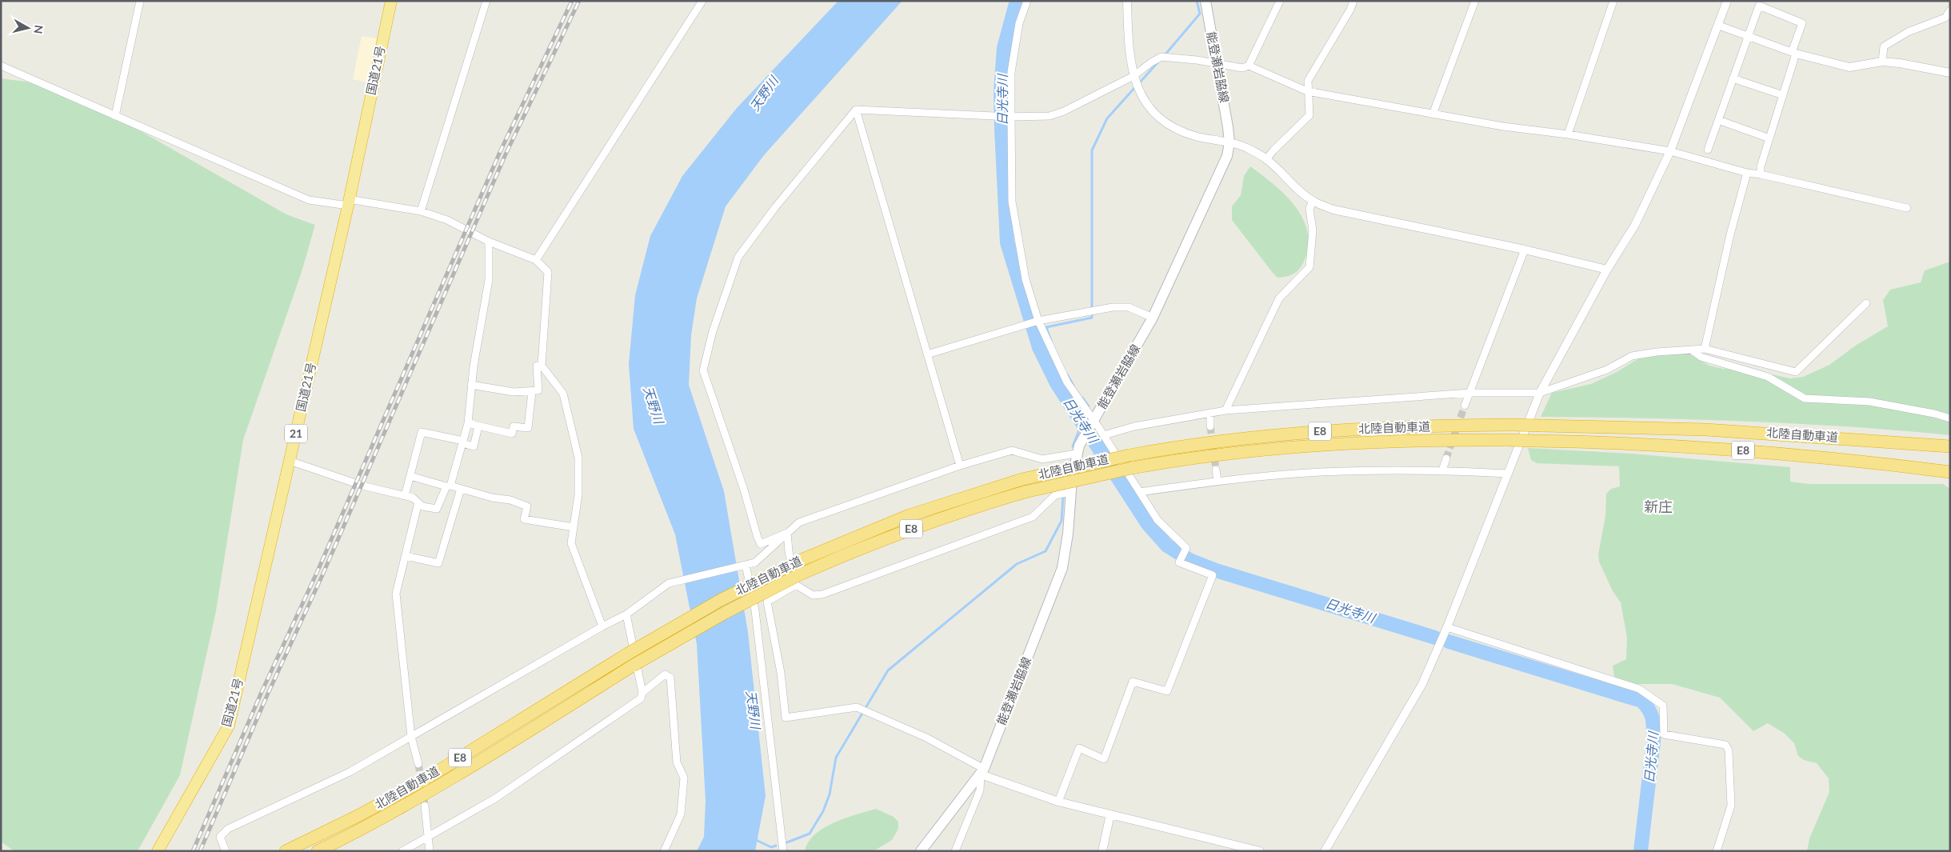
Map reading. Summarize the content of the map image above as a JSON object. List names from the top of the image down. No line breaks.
{"streets":{"highway":["国道21号","北陸自動車道","E8","21"],"main road":["能登瀬岩脇線"]},"districts":["新庄"],"water":["天野川","日光寺川"],"north":"right"}
